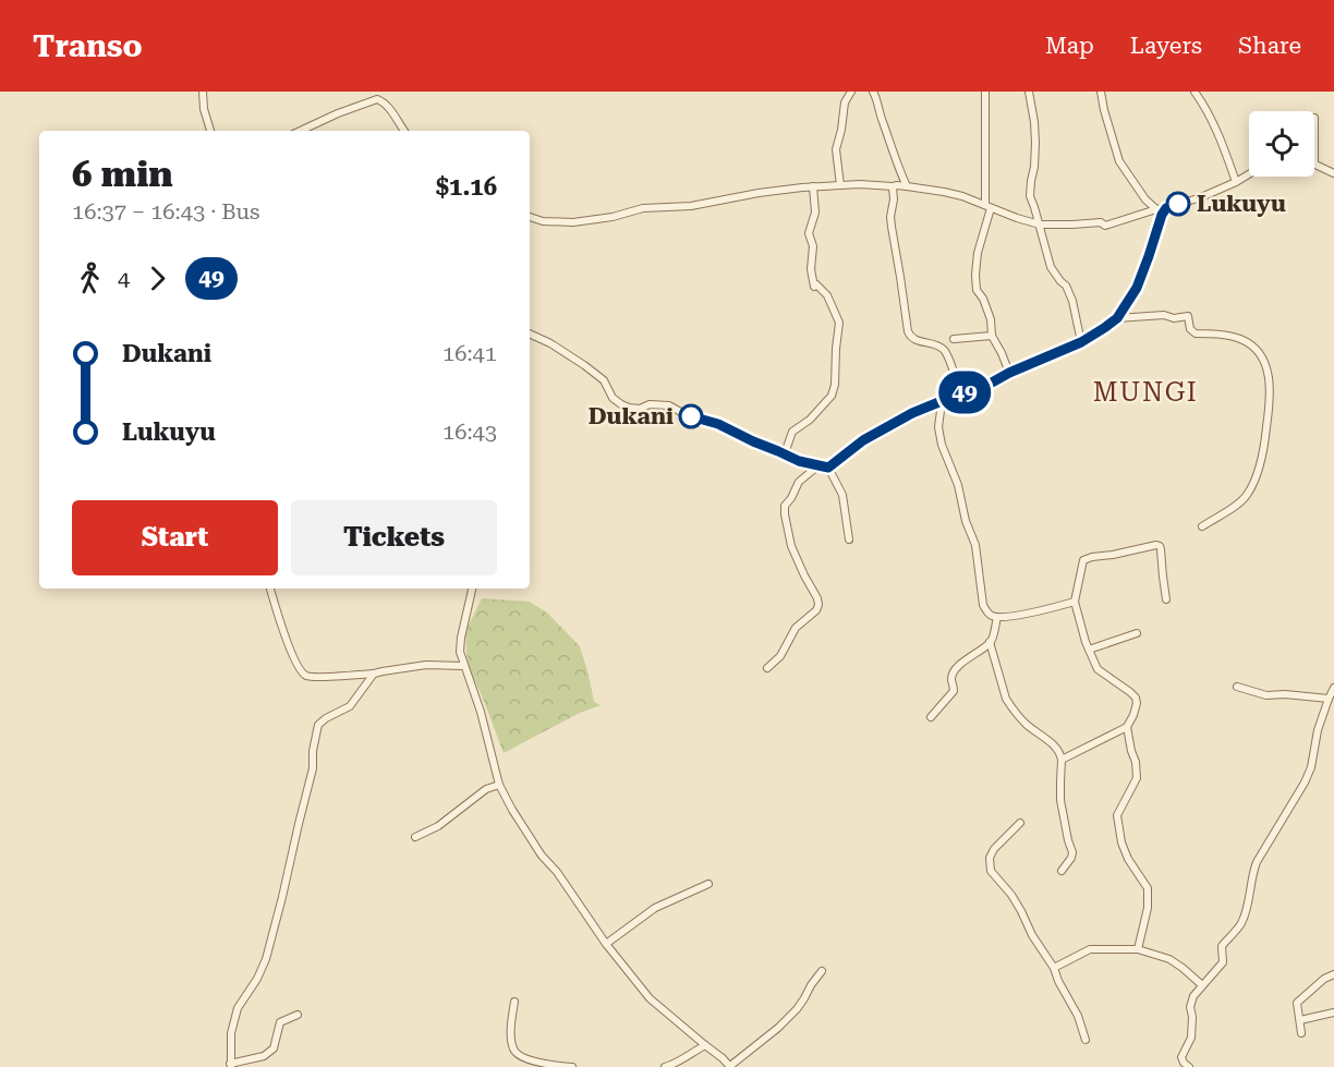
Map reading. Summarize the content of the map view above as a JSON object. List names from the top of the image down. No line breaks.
{"districts":["MUNGI"],"places":["Lukuyu","Dukani"],"lines":["bus line 49"],"page":{"header":"Transo","nav":["Map","Layers","Share"],"on_map":"49","heading":["6 min","16:37 – 16:43 · Bus","$1.16"],"legs":["4","49"],"list":[{"name":"Dukani","value":"16:41"},{"name":"Lukuyu","value":"16:43"}],"buttons":["Start","Tickets"]}}
